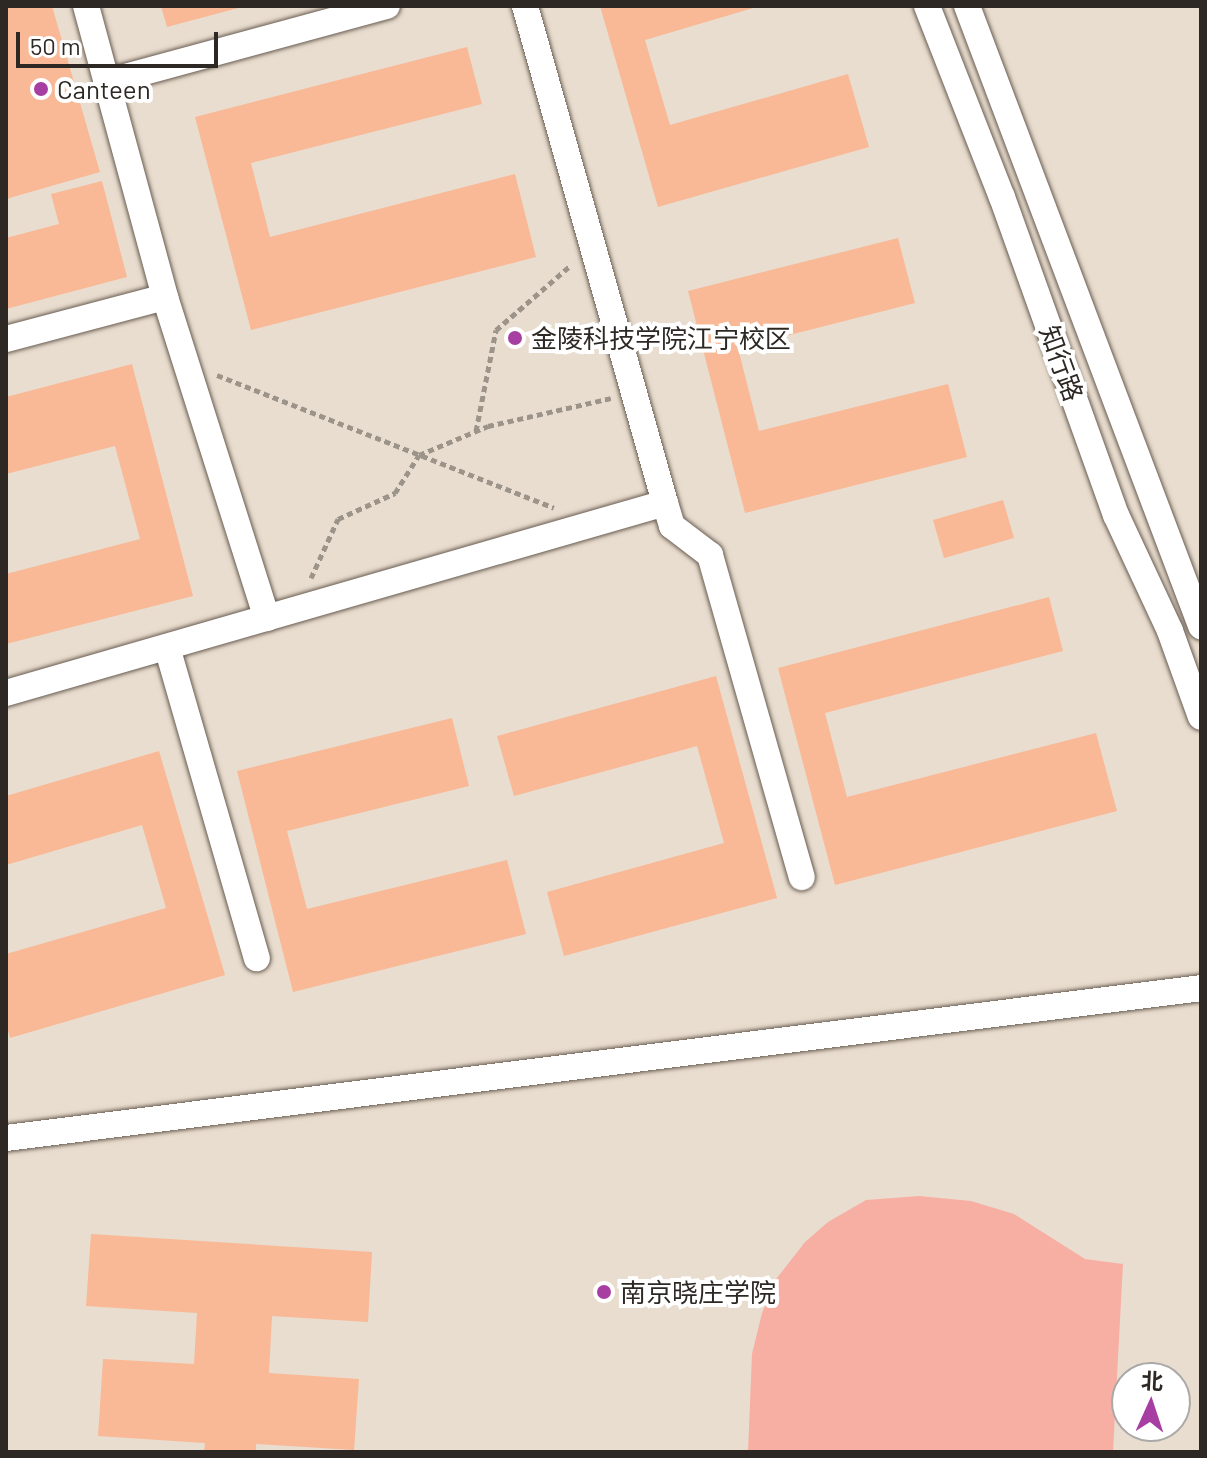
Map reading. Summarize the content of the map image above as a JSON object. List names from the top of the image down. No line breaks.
{"streets":{"street":["知行路"]},"places":["Canteen","金陵科技学院江宁校区","南京晓庄学院"],"scale_bar":"50 m","north":"top"}
